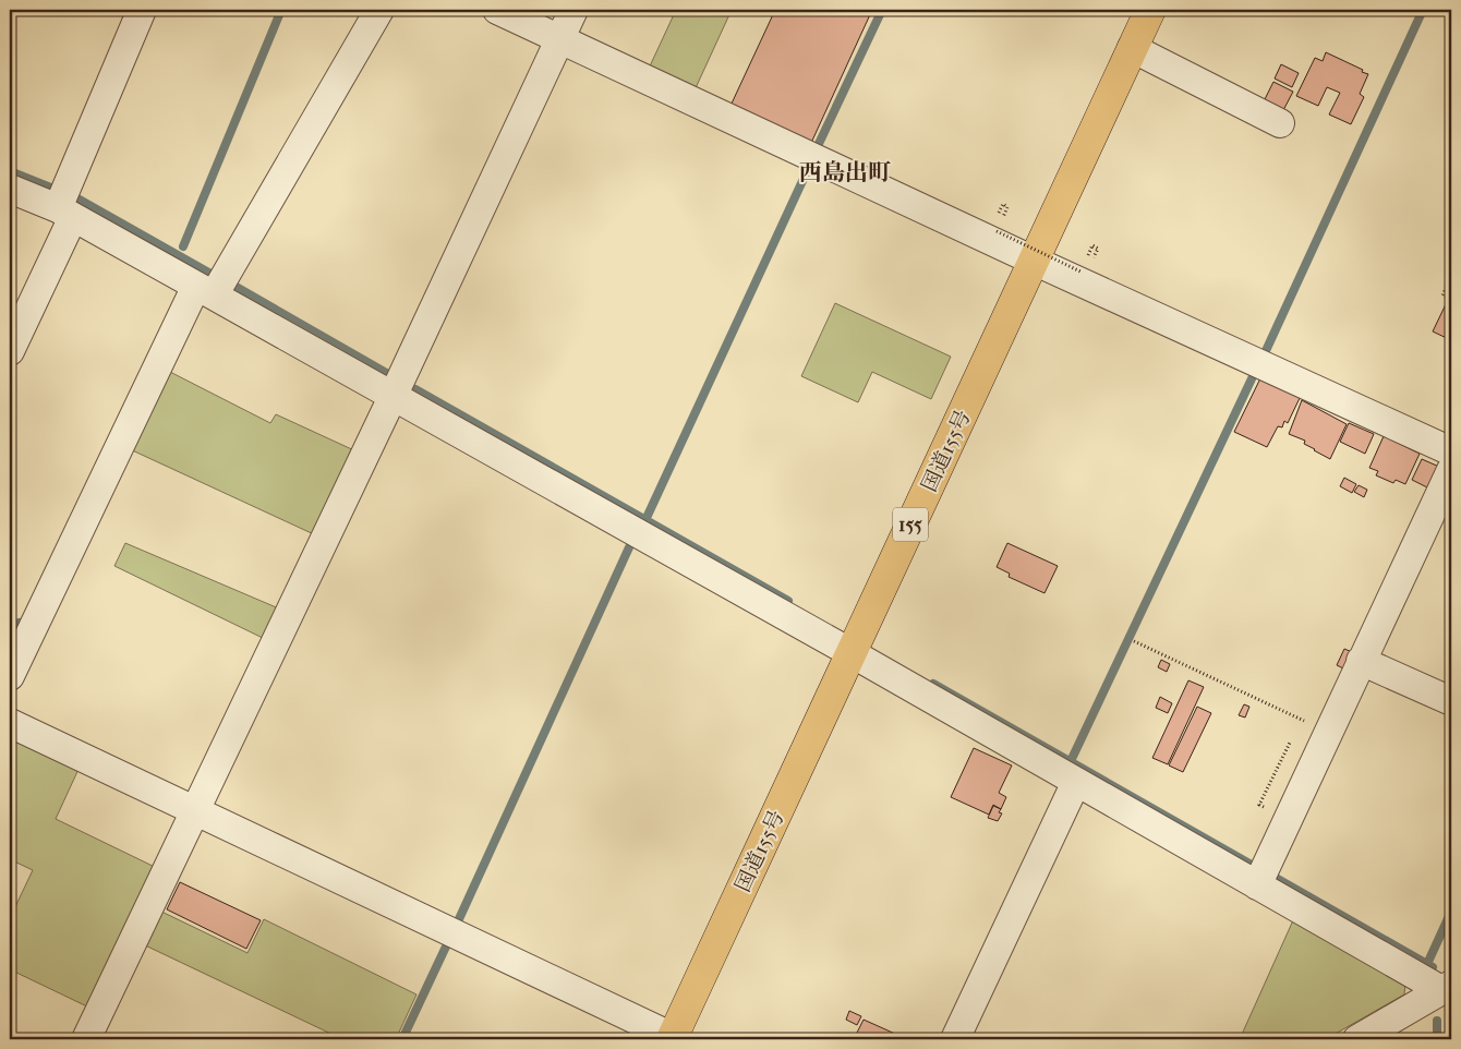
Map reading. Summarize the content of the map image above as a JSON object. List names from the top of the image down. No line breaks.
{"streets":{"highway":["国道155号","155"]},"districts":["西島出町"]}
